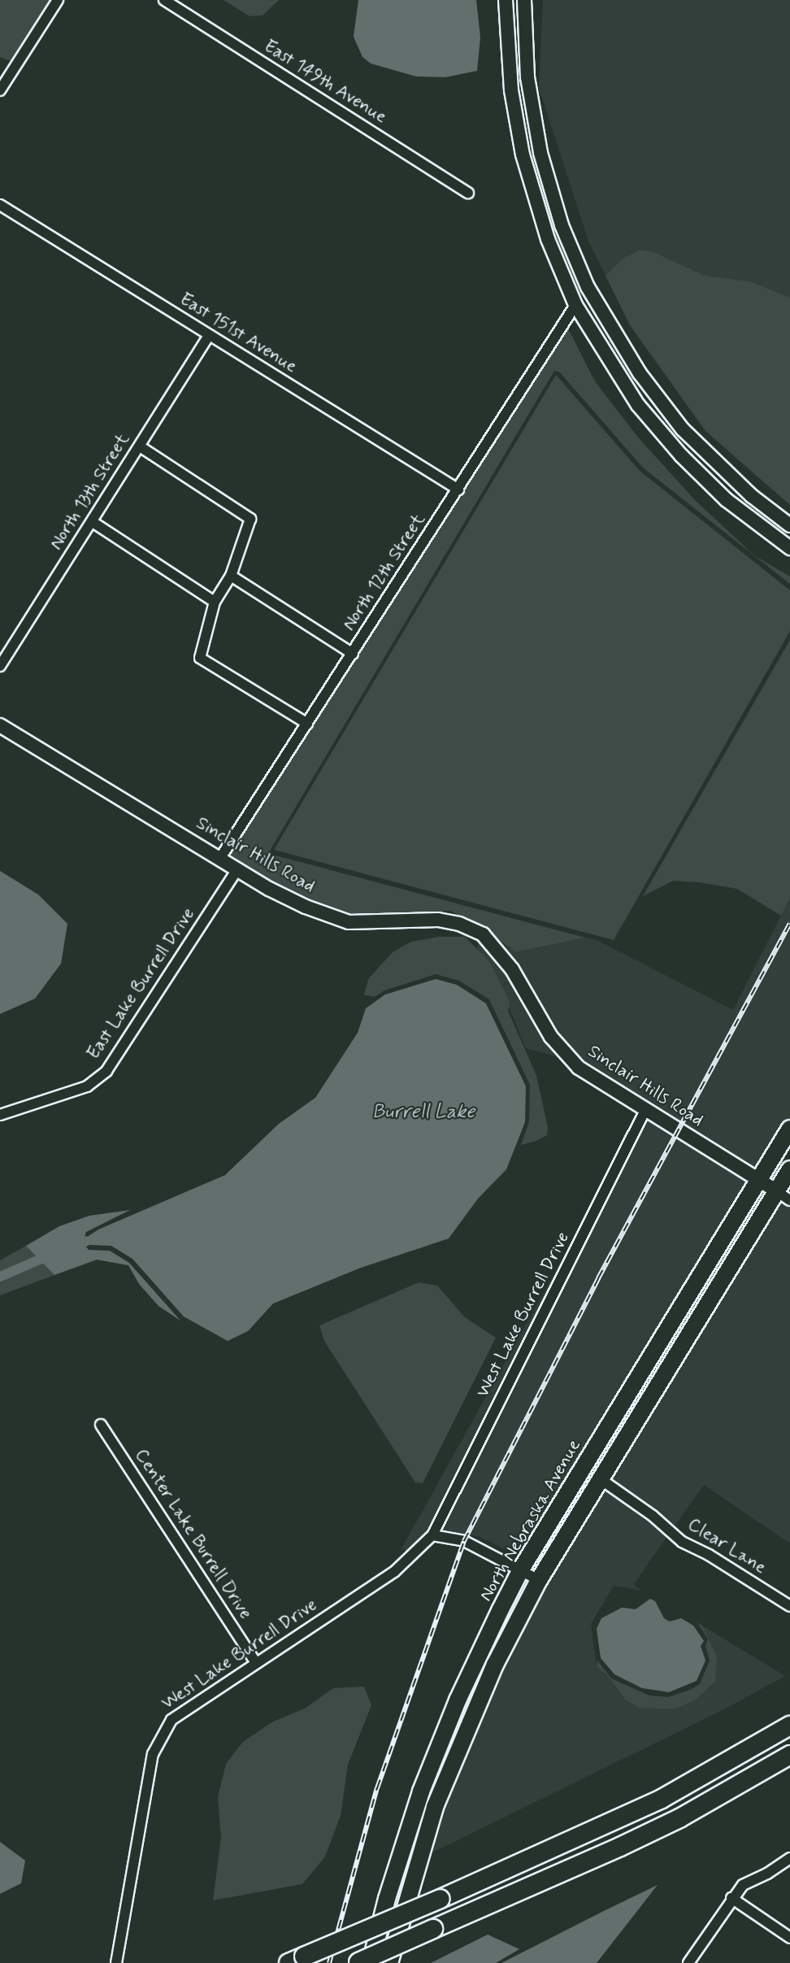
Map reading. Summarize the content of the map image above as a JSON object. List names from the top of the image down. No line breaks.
{"streets":{"main road":["Sinclair Hills Road","North Nebraska Avenue"],"street":["East 149th Avenue","East 151st Avenue","North 13th Street","North 12th Street","East Lake Burrell Drive","West Lake Burrell Drive","Center Lake Burrell Drive","Clear Lane"]},"crossings":[["East 151st Avenue","North 13th Street"],["East 151st Avenue","North 12th Street"],["North 12th Street","Sinclair Hills Road"],["Sinclair Hills Road","East Lake Burrell Drive"],["Sinclair Hills Road","West Lake Burrell Drive"],["Sinclair Hills Road","North Nebraska Avenue"],["West Lake Burrell Drive","Center Lake Burrell Drive"],["North Nebraska Avenue","Clear Lane"]],"water":["Burrell Lake"]}
